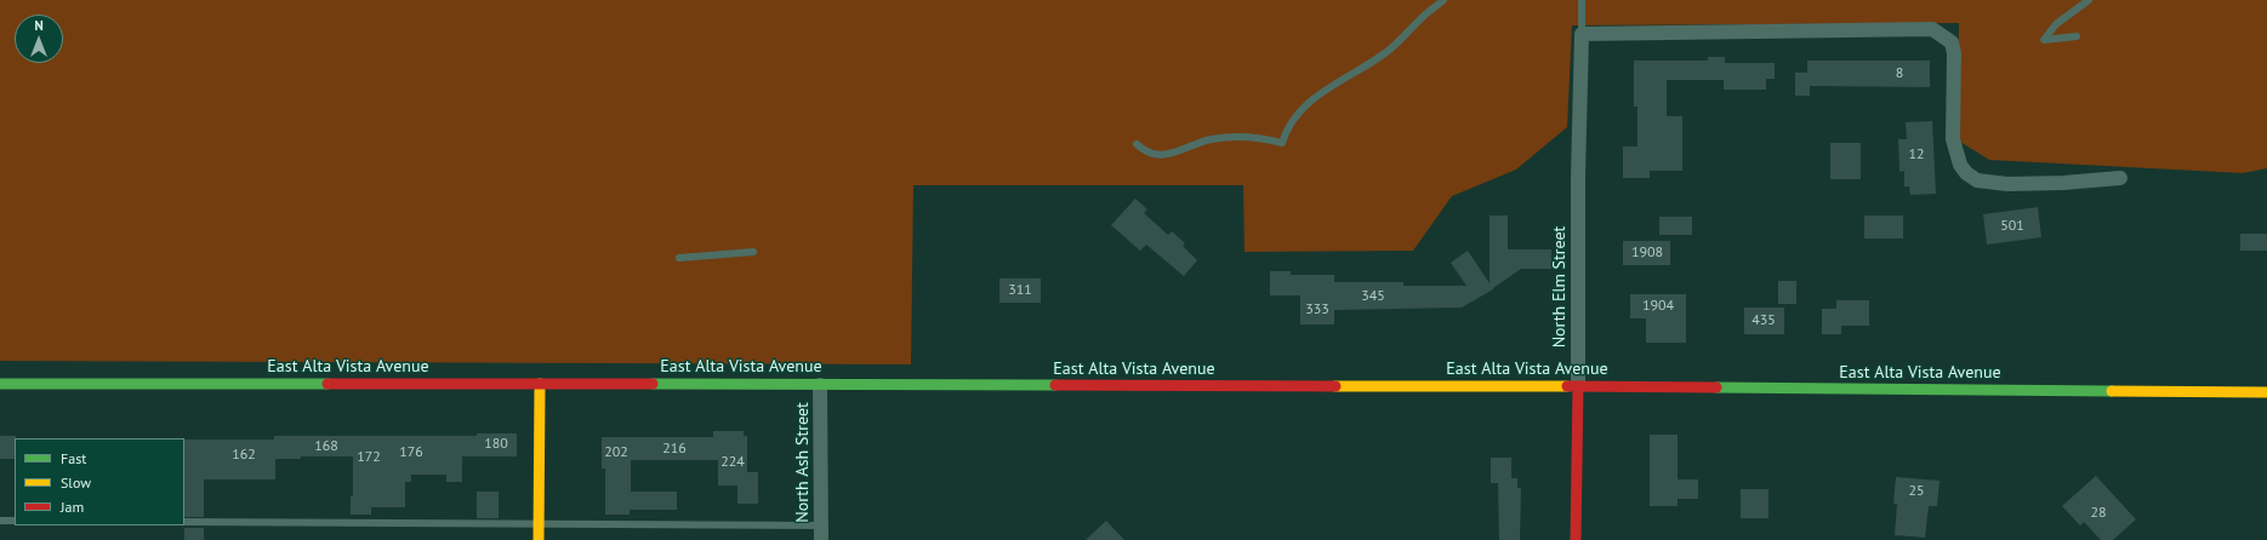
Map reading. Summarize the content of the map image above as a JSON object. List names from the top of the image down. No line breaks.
{"streets":{"main road":["North Elm Street","East Alta Vista Avenue"],"street":["North Ash Street"]},"crossings":[["North Elm Street","East Alta Vista Avenue"],["East Alta Vista Avenue","North Ash Street"]],"house_numbers":["8","12","501","1908","311","345","1904","333","435","180","168","216","176","202","162","172","224","25","28"],"legend":["Fast","Slow","Jam"],"north":"top"}
